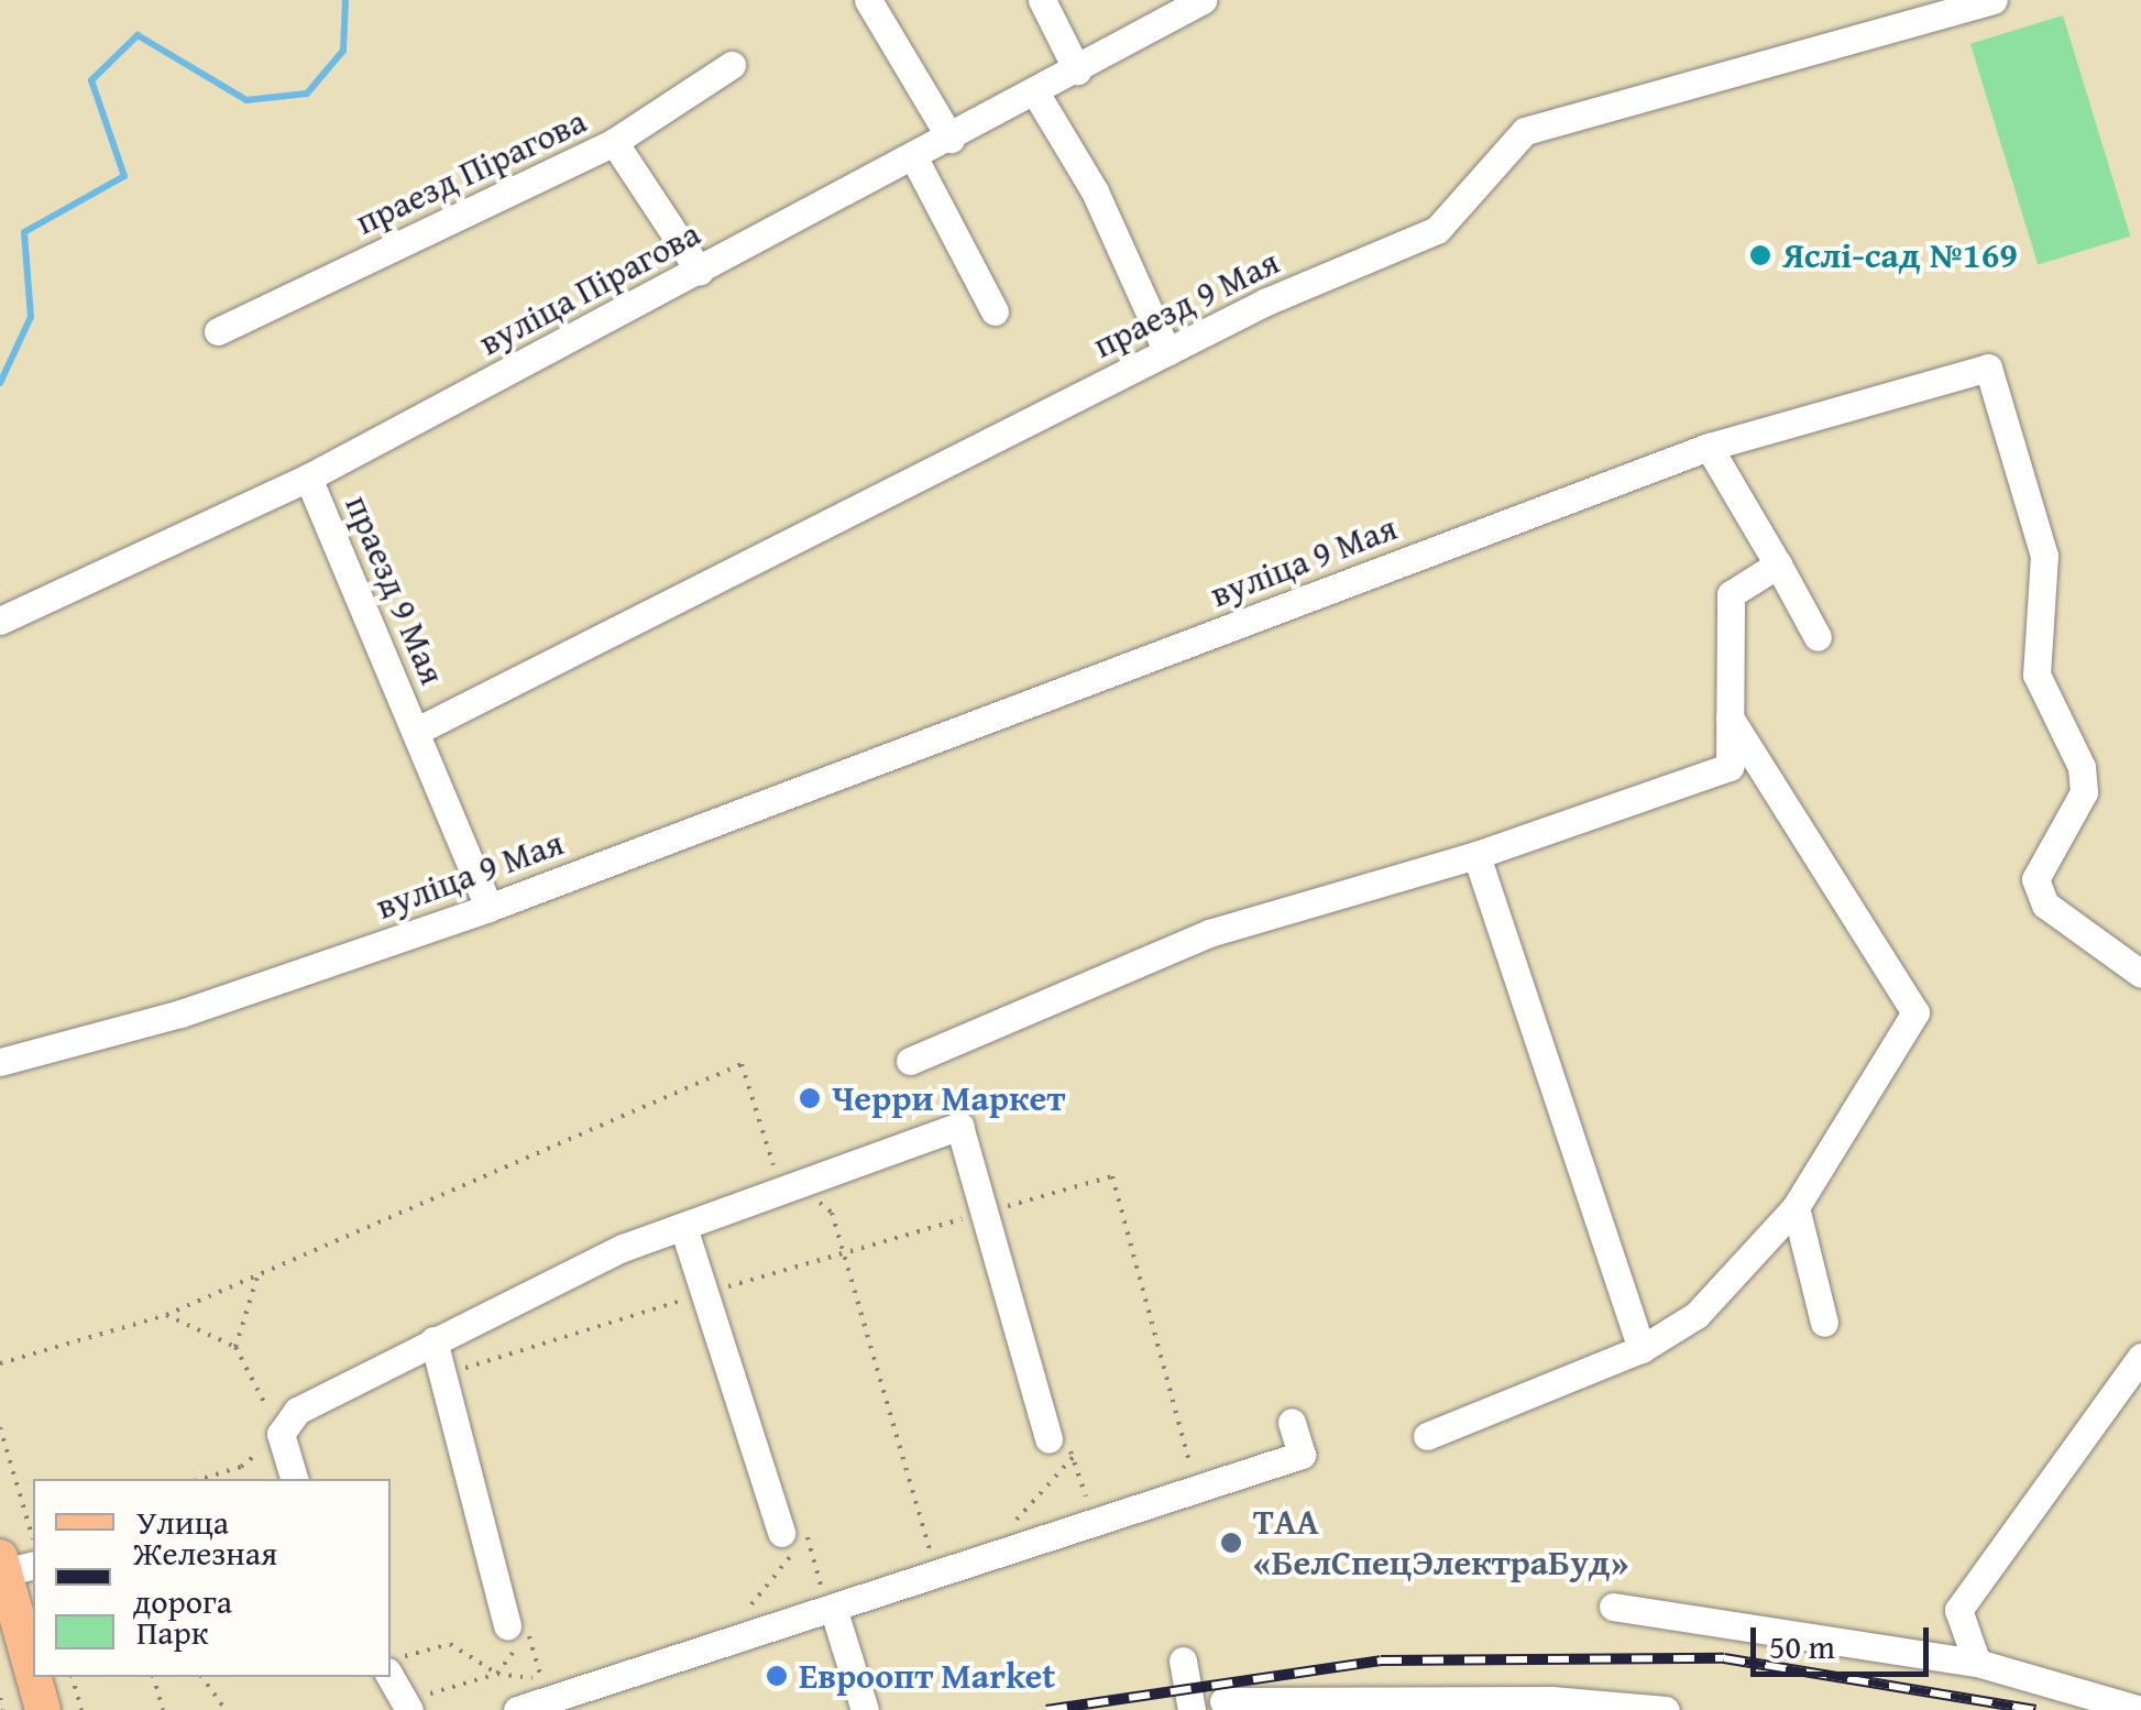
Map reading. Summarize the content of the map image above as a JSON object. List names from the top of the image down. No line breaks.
{"streets":{"street":["праезд Пірагова","вуліца Пірагова","праезд 9 Мая","вуліца 9 Мая"]},"crossings":[["праезд Пірагова","вуліца Пірагова"],["вуліца Пірагова","праезд 9 Мая"],["праезд 9 Мая","вуліца 9 Мая"]],"places":["Яслі-сад №169","Черри Маркет","ТАА «БелСпецЭлектраБуд»","Евроопт Market"],"legend":["Улица","Железная дорога","Парк"],"scale_bar":"50 m"}
